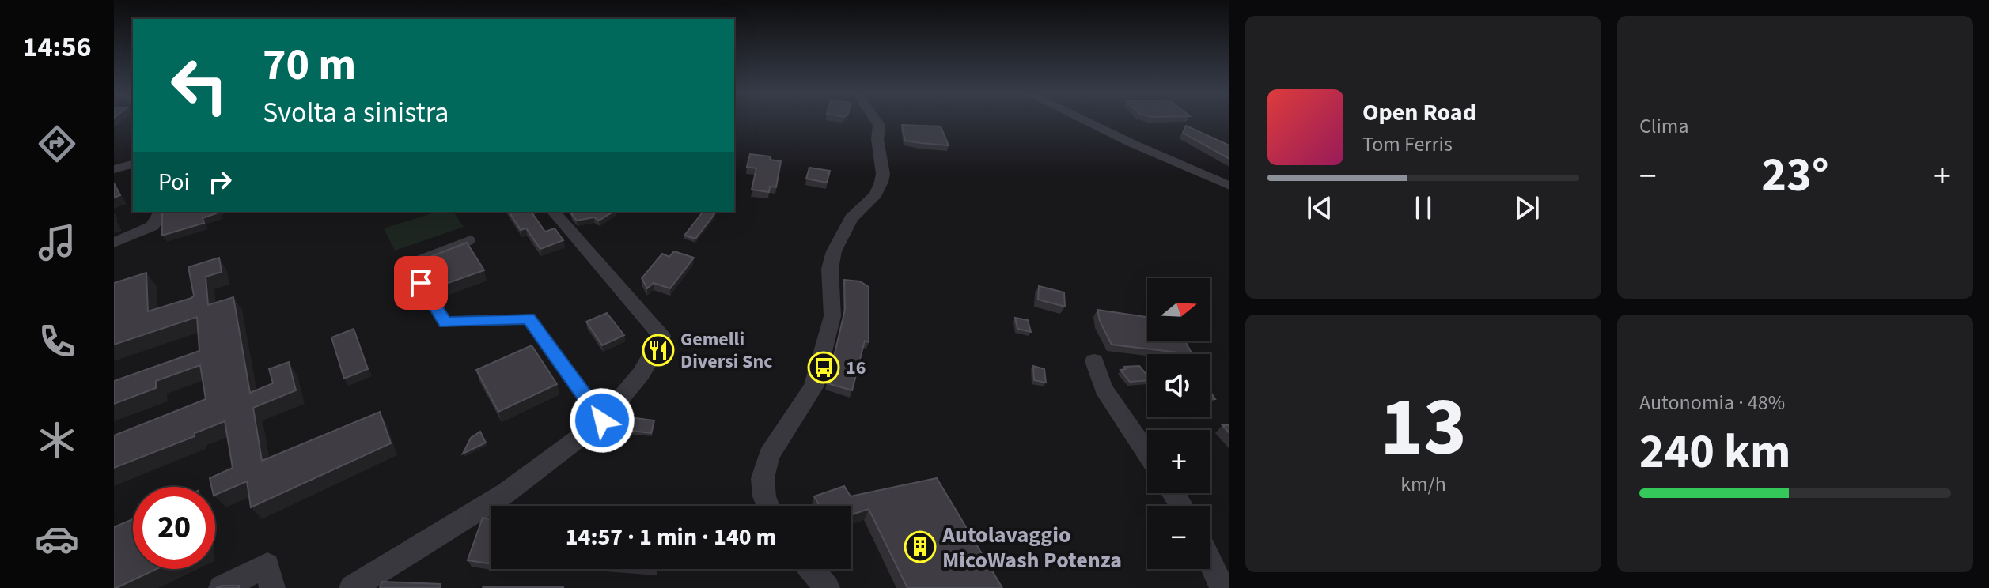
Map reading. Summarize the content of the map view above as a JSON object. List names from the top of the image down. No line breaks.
{"places":{"restaurant":["Gemelli Diversi Snc"],"bus stop":["16"],"building":["Autolavaggio MicoWash Potenza"]},"north":"right","page":{"tabs":"14:56","tile":["Clima",["13","km/h"],["Autonomia · 48%","240 km"]],"turn":["70 m","Svolta a sinistra"],"song":["Open Road","Tom Ferris"],"heat":["−","23°","+"],"then":"Poi","map_buttons":["+","−"],"limit":"20","trip":"14:57 · 1 min · 140 m"}}
